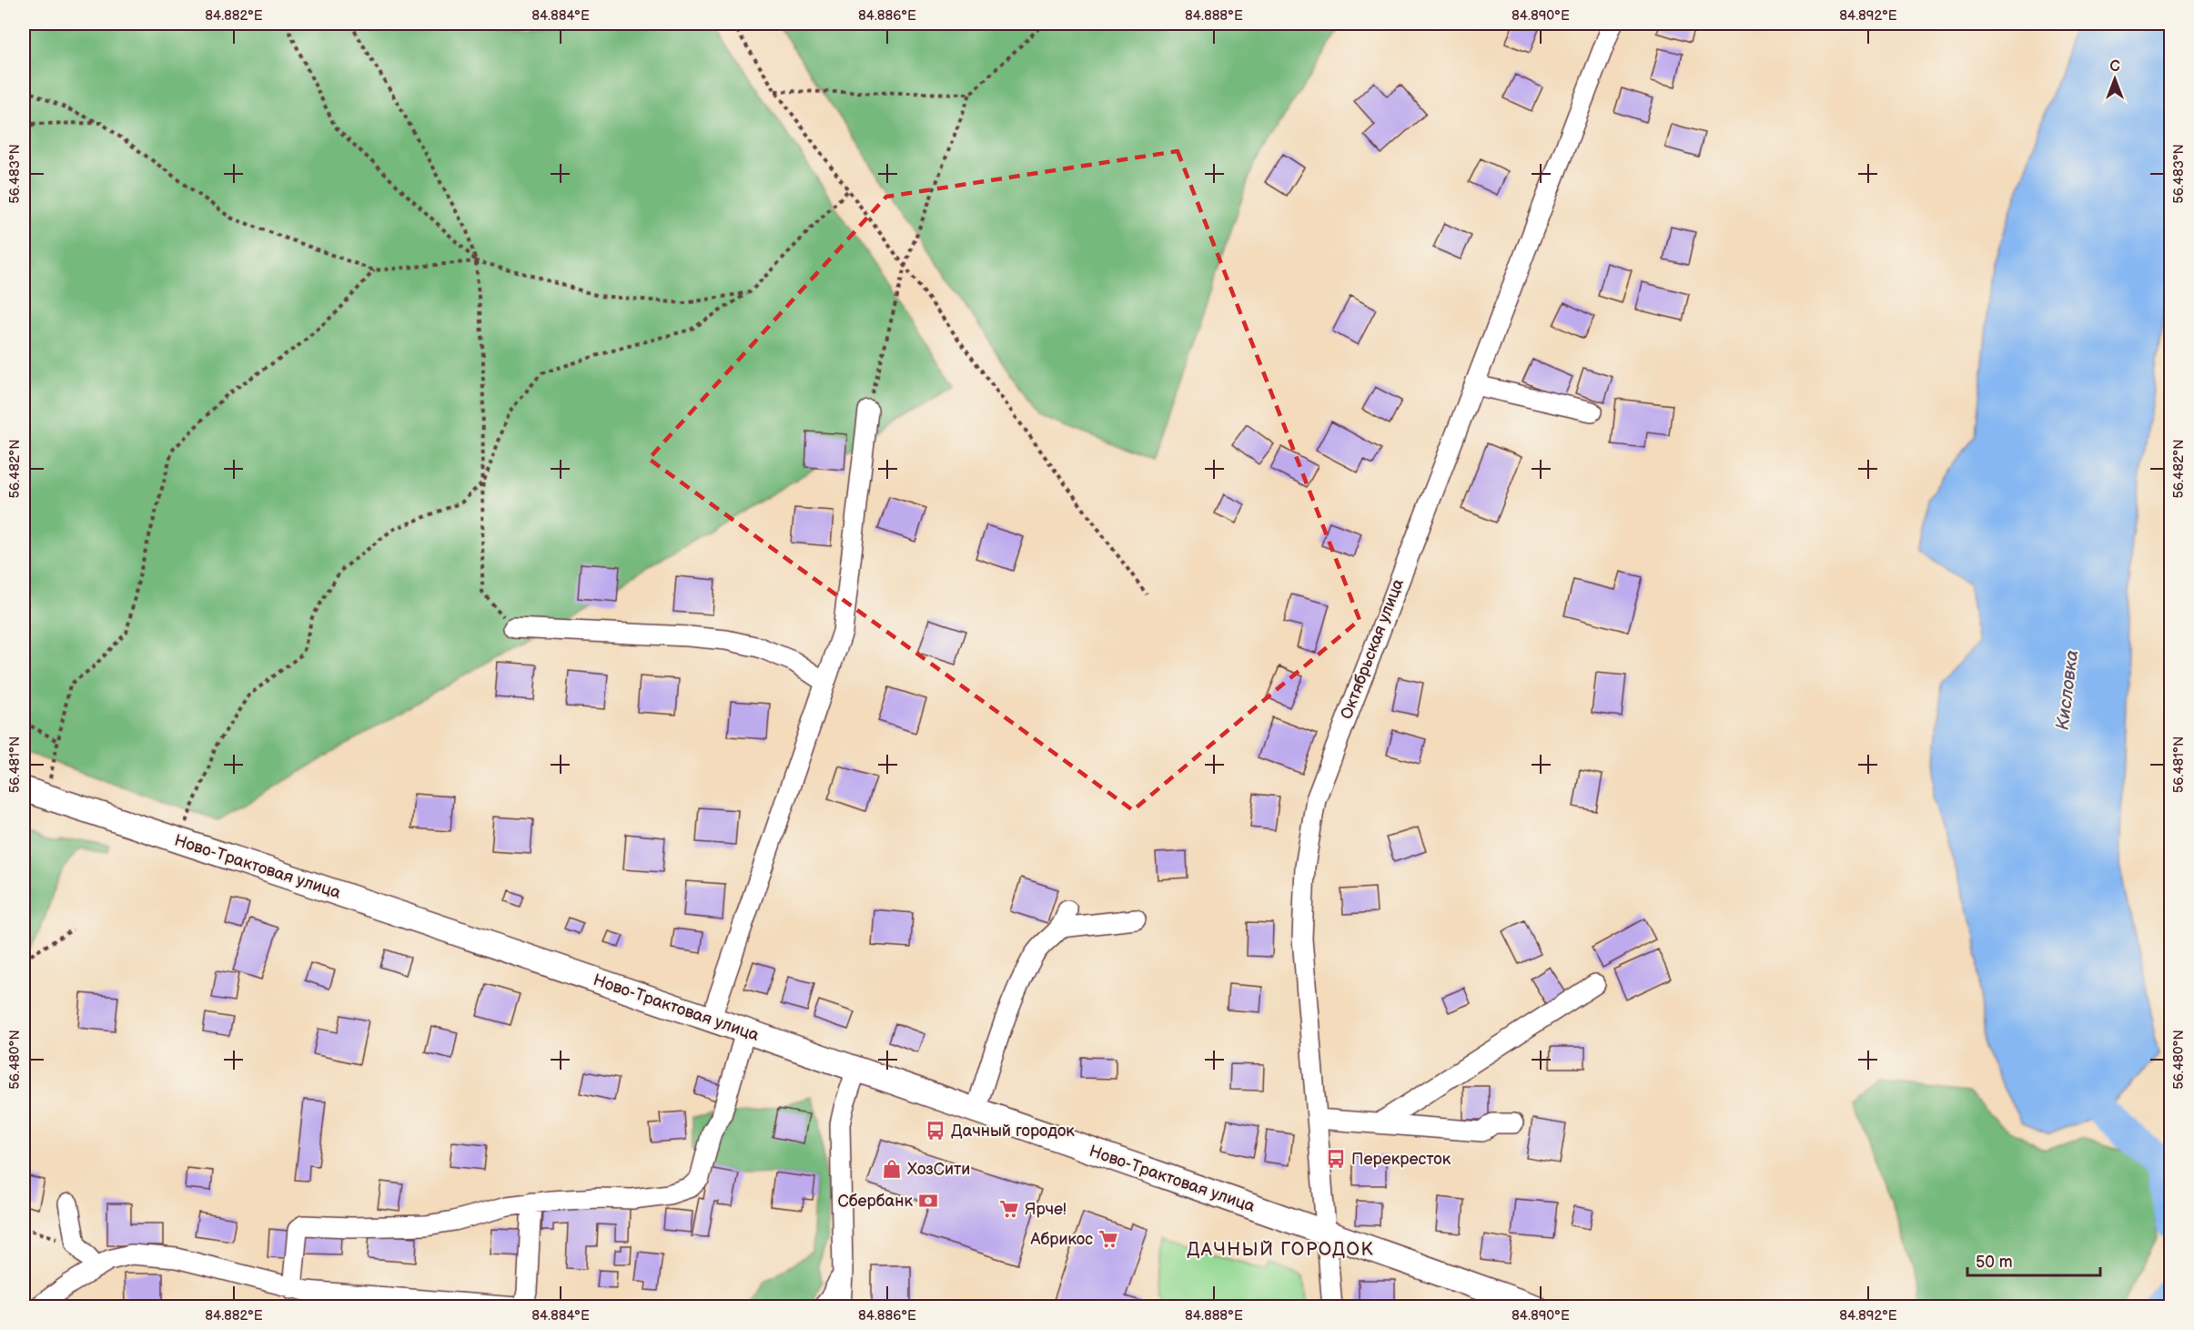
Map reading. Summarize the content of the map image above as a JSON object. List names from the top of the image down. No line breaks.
{"streets":{"main road":["Ново-Трактовая улица"],"street":["Октябрьская улица"]},"crossings":[["Октябрьская улица","Ново-Трактовая улица"]],"districts":["ДАЧНЫЙ ГОРОДОК"],"water":["Кисловка"],"places":{"bus stop":["Дачный городок","Перекресток"],"shop":["ХозСити"],"bank":["Сбербанк"],"supermarket":["Ярче!","Абрикос"]},"scale_bar":"50 m","north":"top","coordinates":["84.882°E","84.884°E","84.886°E","84.888°E","84.890°E","84.892°E","56.483°N","56.482°N","56.481°N","56.480°N"]}
